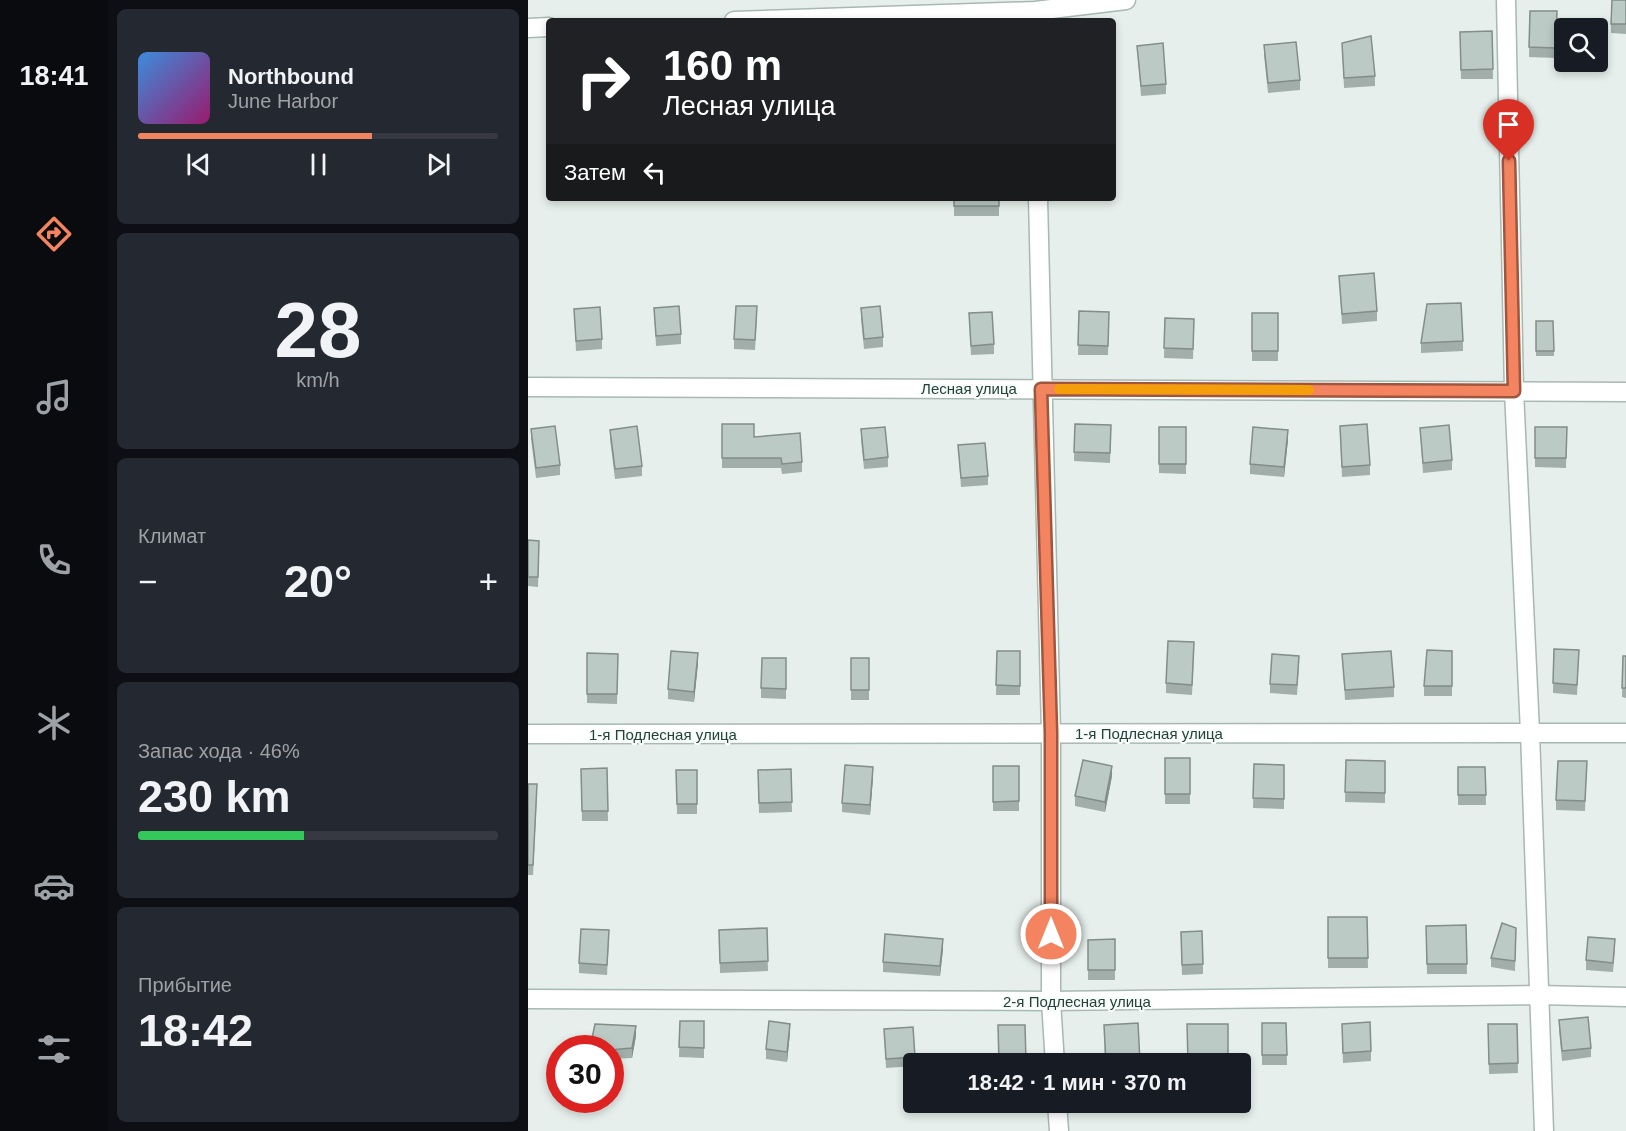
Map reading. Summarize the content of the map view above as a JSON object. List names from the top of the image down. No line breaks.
{"streets":{"street":["Лесная улица","1-я Подлесная улица","2-я Подлесная улица"]},"page":{"tabs":"18:41","turn":["160 m","Лесная улица"],"song":["Northbound","June Harbor"],"then":"Затем","tile":[["28","km/h"],"Климат",["Запас хода · 46%","230 km"],["Прибытие","18:42"]],"heat":["−","20°","+"],"limit":"30","trip":"18:42 · 1 мин · 370 m"}}
